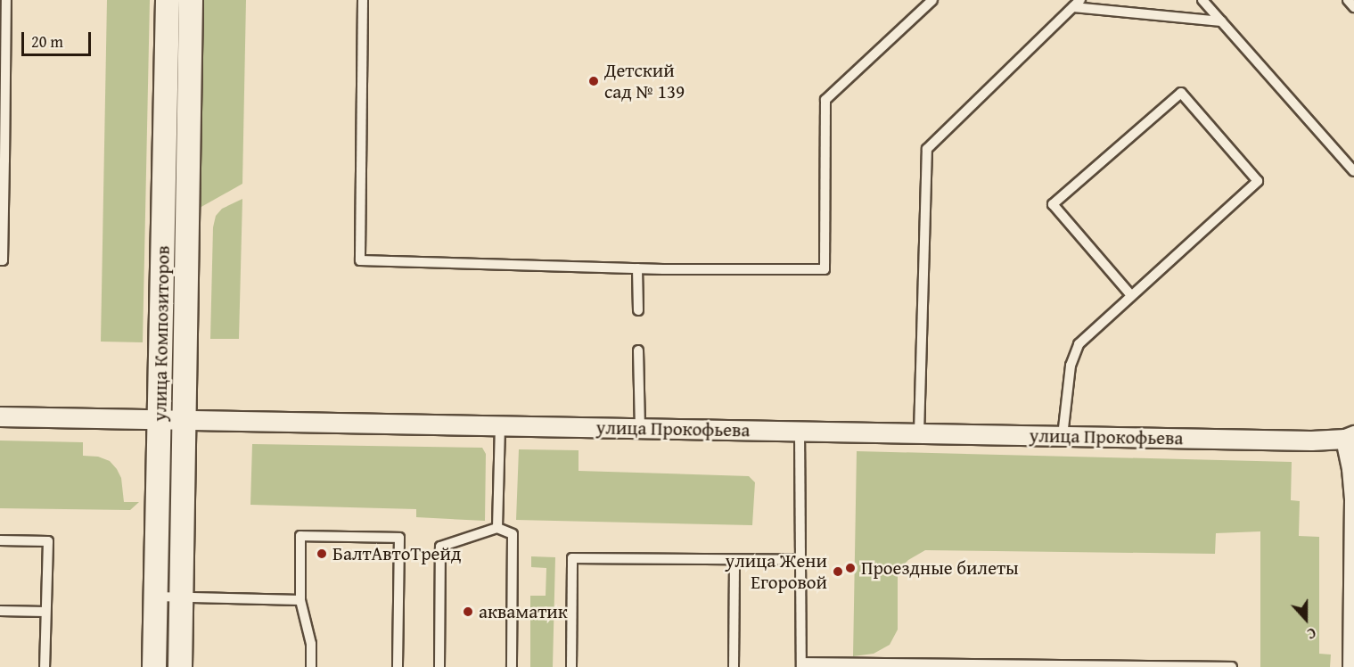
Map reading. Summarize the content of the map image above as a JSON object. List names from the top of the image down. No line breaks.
{"streets":{"street":["улица Композиторов","улица Прокофьева"]},"crossings":[["улица Композиторов","улица Прокофьева"]],"places":["Детский сад № 139","БалтАвтоТрейд","Проездные билеты","улица Жени Егоровой","акваматик"],"scale_bar":"20 m","north":"bottom"}
